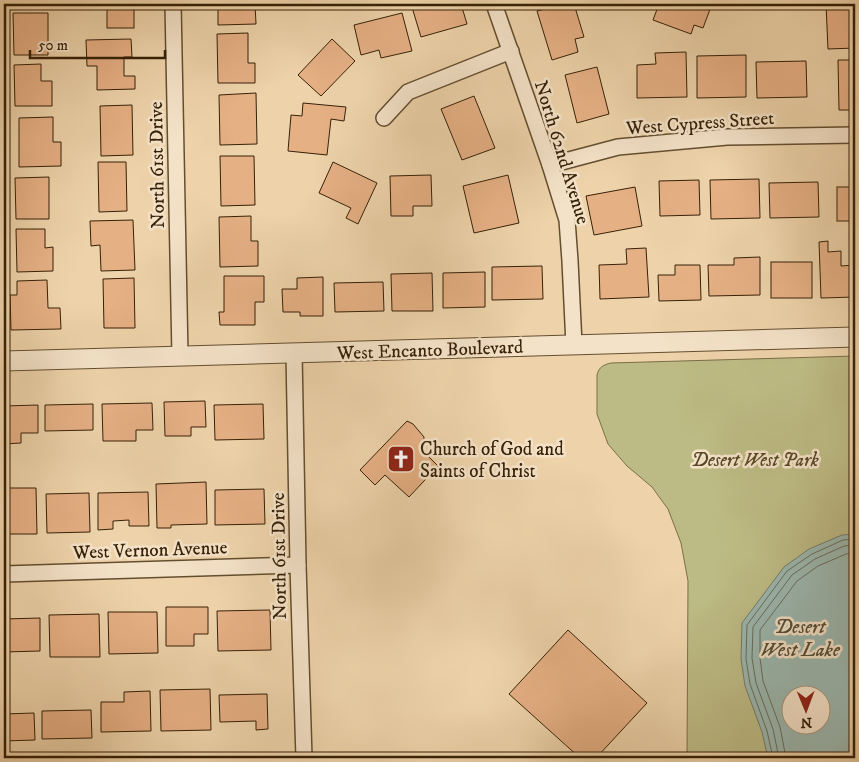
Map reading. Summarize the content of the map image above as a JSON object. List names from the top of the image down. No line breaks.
{"streets":{"street":["West Cypress Street","North 62nd Avenue","North 61st Drive","West Encanto Boulevard","West Vernon Avenue"]},"crossings":[["West Cypress Street","North 62nd Avenue"],["North 62nd Avenue","West Encanto Boulevard"],["North 61st Drive","West Encanto Boulevard"],["North 61st Drive","West Vernon Avenue"]],"water":["Desert West Lake"],"parks":["Desert West Park"],"places":{"church":["Church of God and Saints of Christ"]},"scale_bar":"50 m","north":"bottom"}
